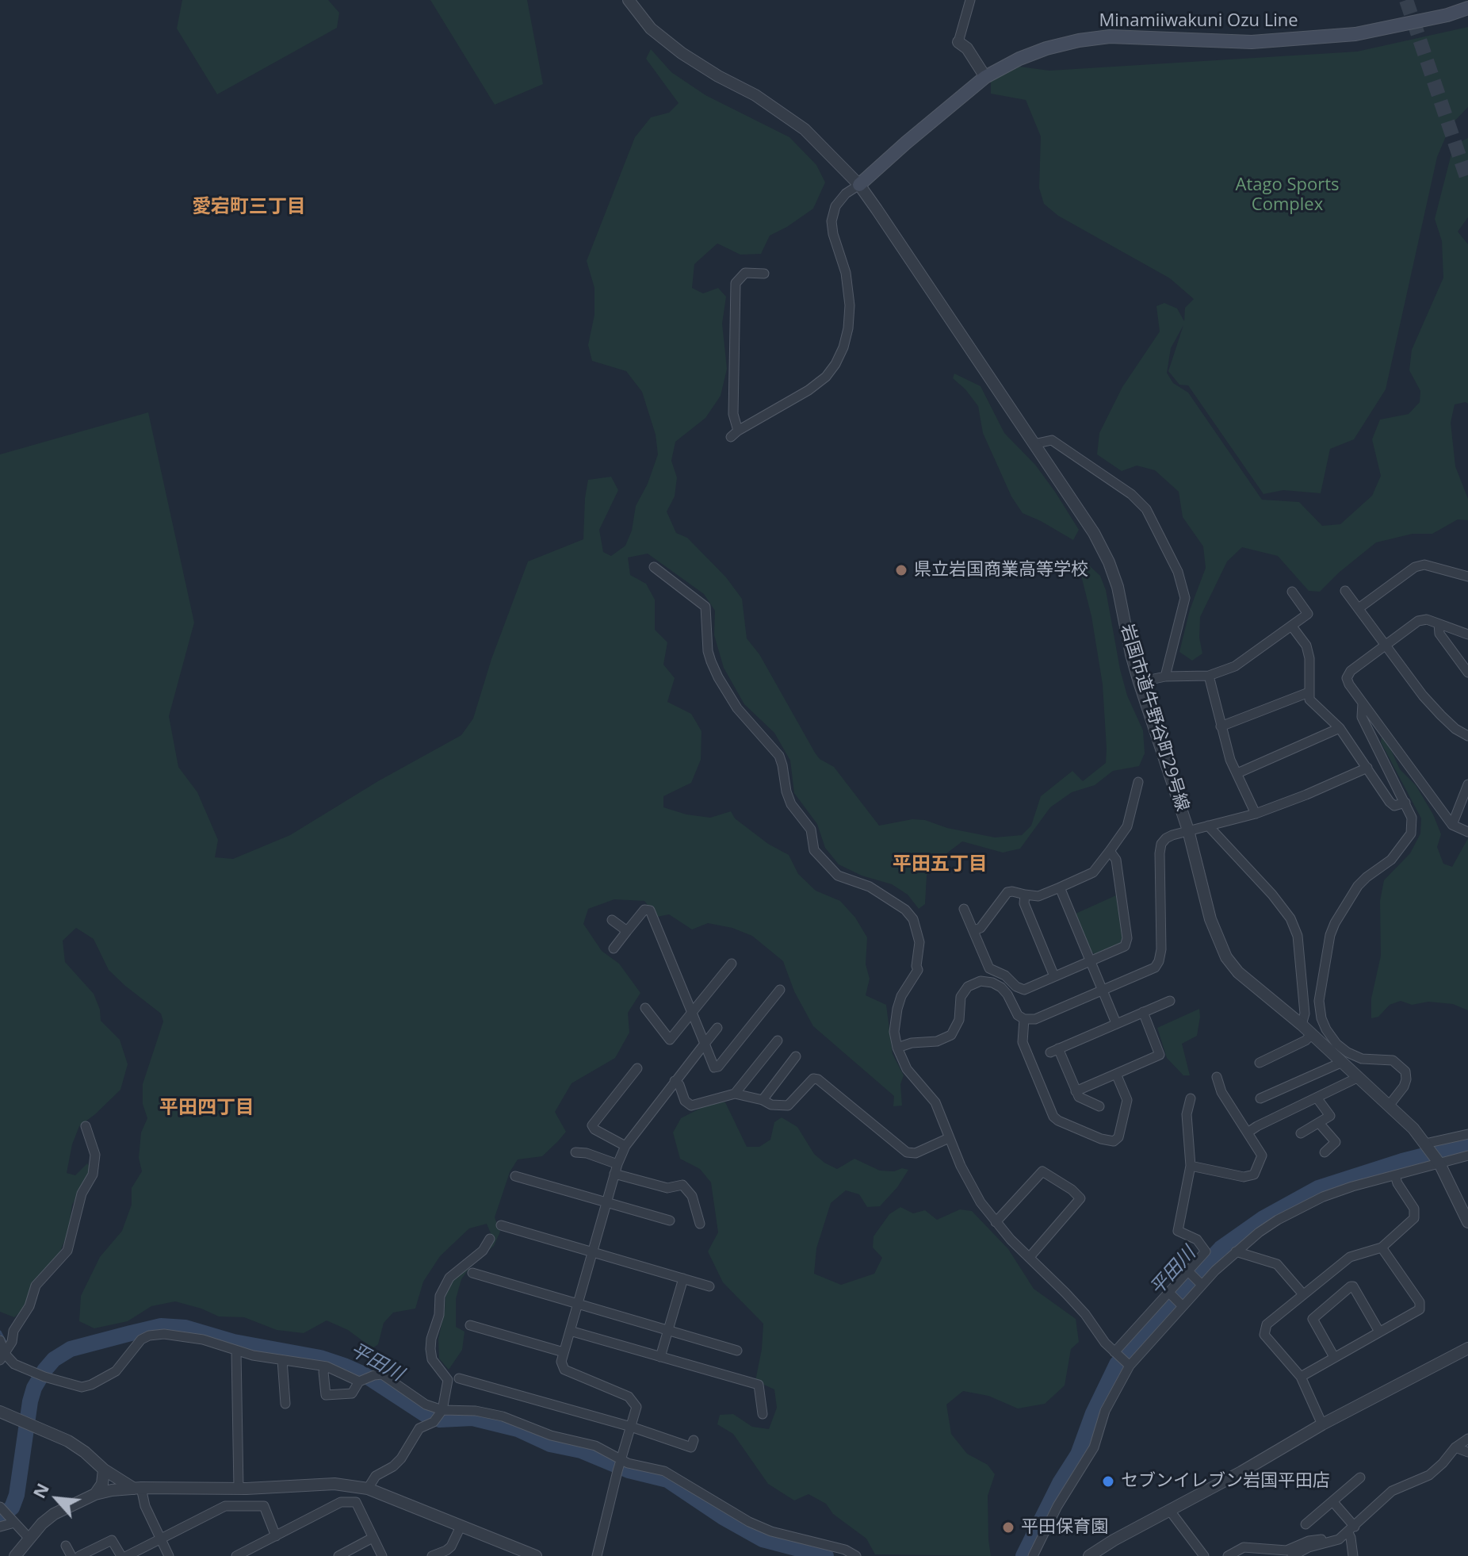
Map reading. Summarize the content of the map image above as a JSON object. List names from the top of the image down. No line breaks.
{"streets":{"main road":["Minamiiwakuni Ozu Line"],"street":["岩国市道牛野谷町29号線"]},"crossings":[["Minamiiwakuni Ozu Line","岩国市道牛野谷町29号線"]],"districts":["愛宕町三丁目","平田五丁目","平田四丁目"],"water":["平田川"],"parks":["Atago Sports Complex"],"places":["県立岩国商業高等学校","セブンイレブン岩国平田店","平田保育園"],"north":"top left"}
